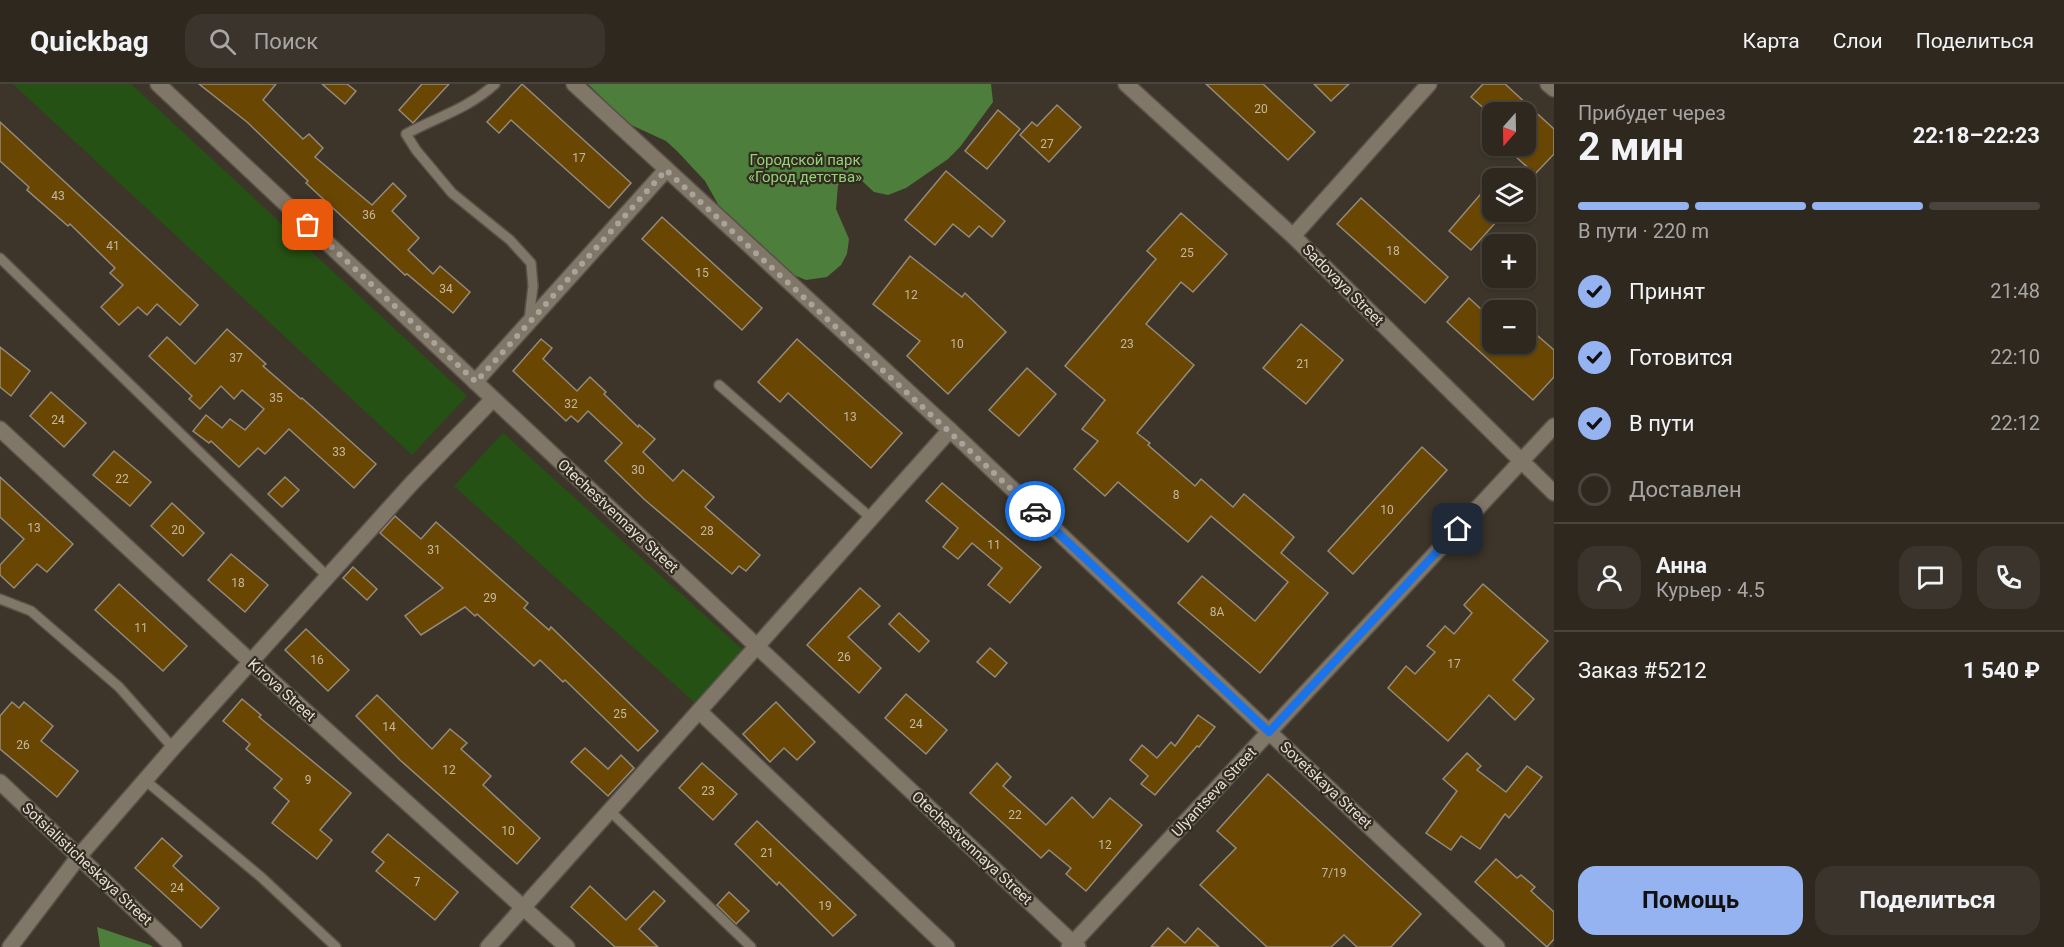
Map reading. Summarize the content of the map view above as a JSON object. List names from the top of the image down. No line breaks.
{"streets":{"street":["Sadovaya Street","Otechestvennaya Street","Kirova Street","Sovetskaya Street","Ulyantseva Street","Sotsialisticheskaya Street"]},"crossings":[["Sadovaya Street","Ulyantseva Street"],["Otechestvennaya Street","Ulyantseva Street"],["Sovetskaya Street","Ulyantseva Street"]],"parks":["Городской парк «Город детства»"],"house_numbers":["20","27","17","43","36","41","18","25","15","34","12","10","23","37","21","35","32","13","24","33","30","22","8","10","13","20","28","11","31","18","29","8А","11","26","16","17","25","24","14","26","12","9","23","22","10","12","21","7/19","7","24","19"],"north":"bottom","page":{"header":"Quickbag","search":"Поиск","nav":["Карта","Слои","Поделиться"],"heading":["2 мин","Прибудет через","22:18–22:23"],"panel":["Анна","Курьер · 4.5","Заказ #5212","1 540 ₽"],"map_buttons":["+","−"],"bar":"В пути · 220 m","list":[["Принят","21:48"],["Готовится","22:10"],["В пути","22:12"],"Доставлен"],"buttons":["Помощь","Поделиться"]}}
